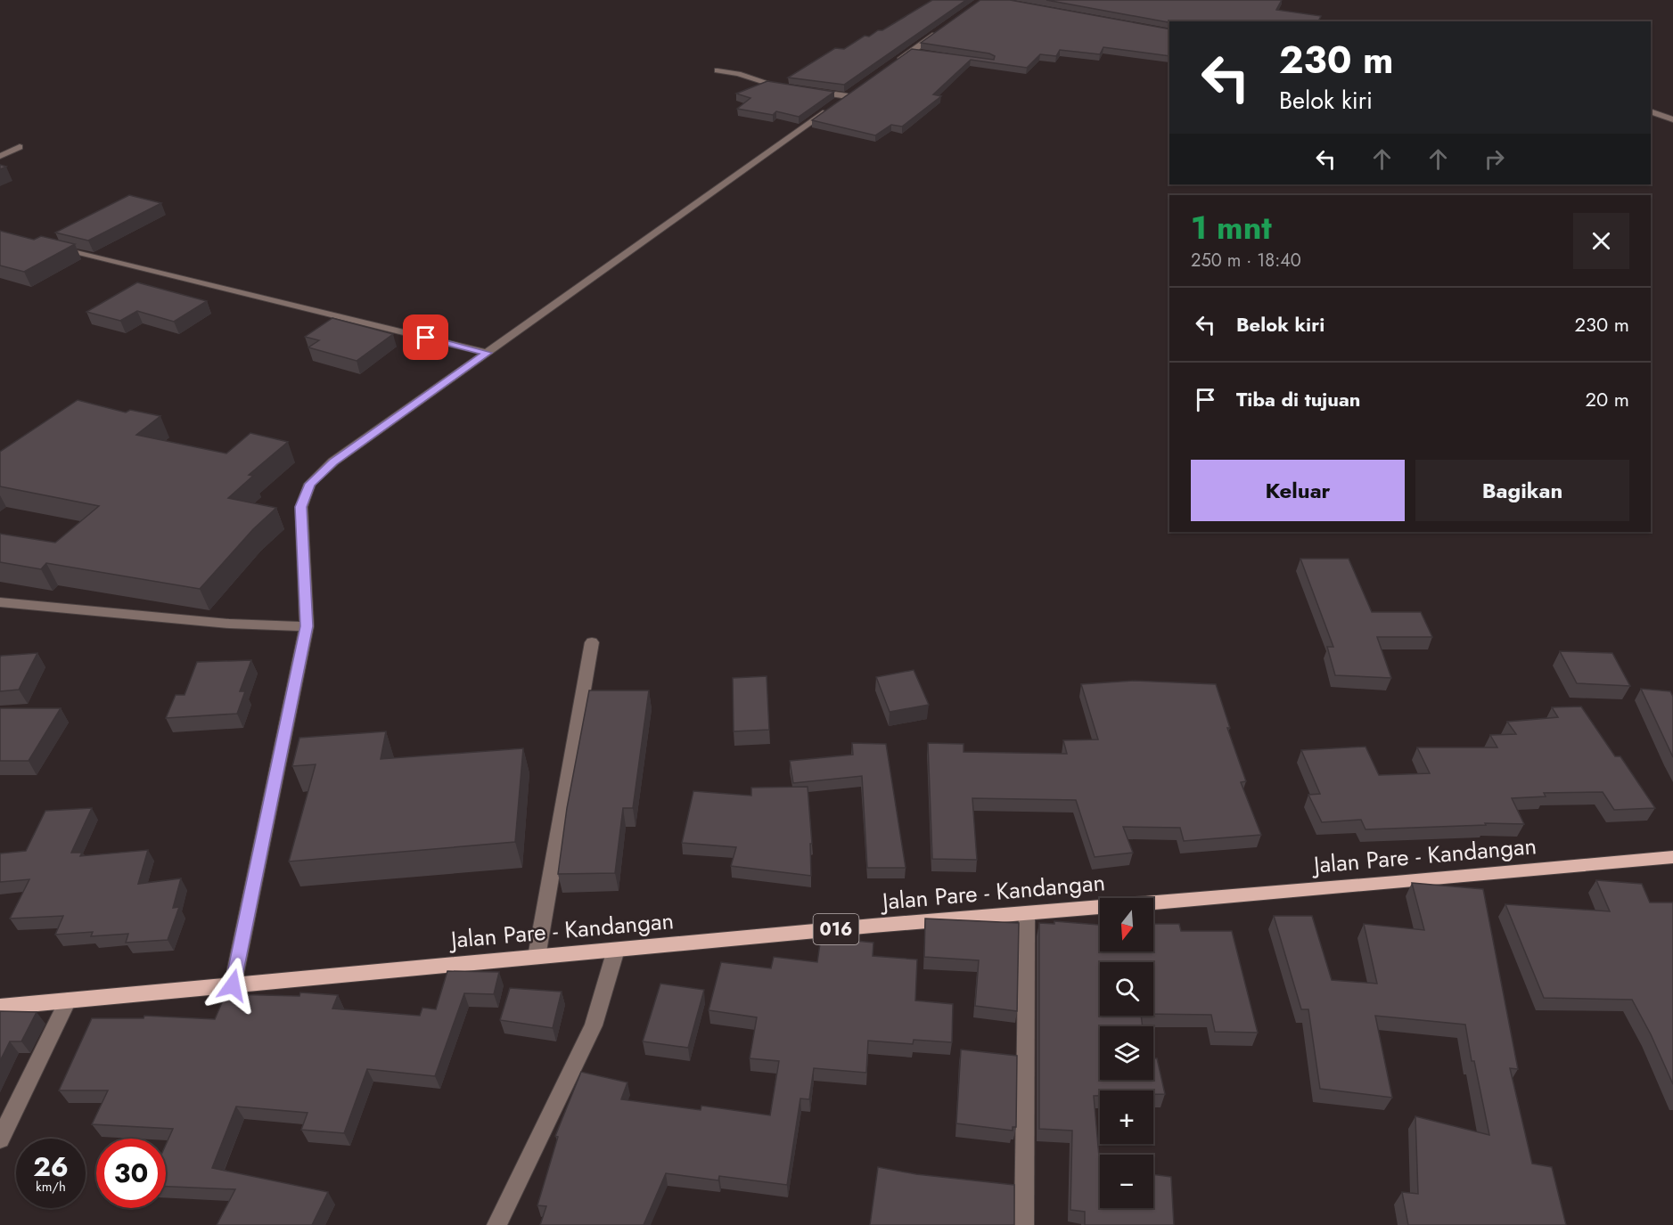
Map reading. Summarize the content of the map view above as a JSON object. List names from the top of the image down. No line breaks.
{"streets":{"main road":["Jalan Pare - Kandangan","016"]},"north":"bottom","page":{"turn":["230 m","Belok kiri"],"heading":["1 mnt","250 m · 18:40"],"list":[{"name":"Belok kiri","value":"230 m"},{"name":"Tiba di tujuan","value":"20 m"}],"buttons":["Keluar","Bagikan"],"map_buttons":["+","−"],"speed":"26 km/h","limit":"30"}}
